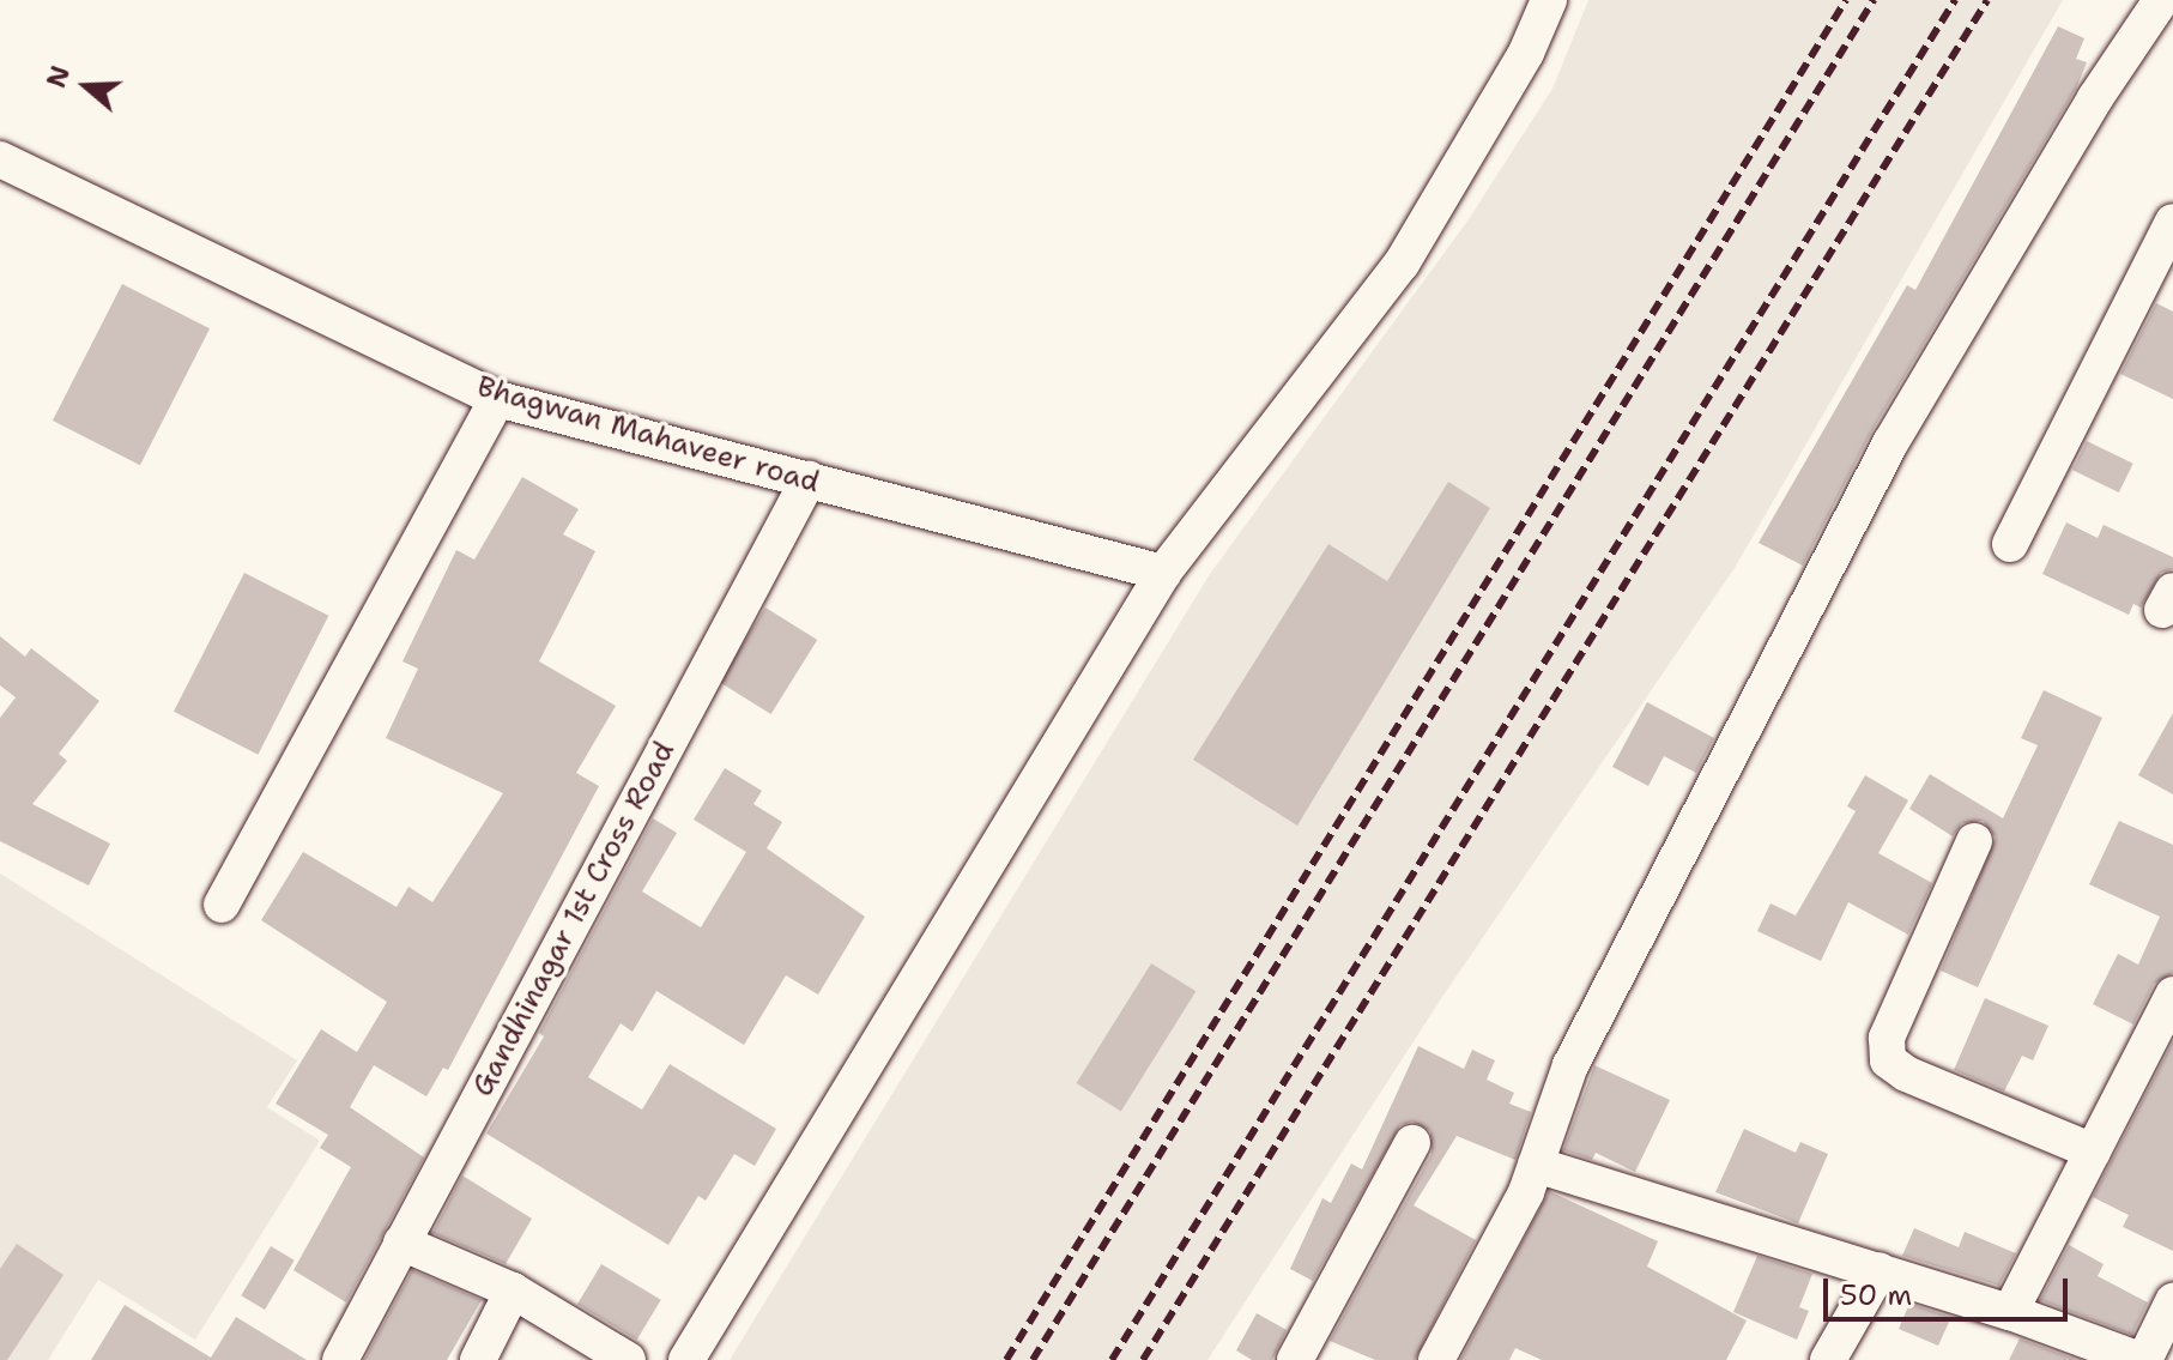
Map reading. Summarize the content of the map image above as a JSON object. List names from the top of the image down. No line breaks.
{"streets":{"street":["Bhagwan Mahaveer road","Gandhinagar 1st Cross Road"]},"crossings":[["Bhagwan Mahaveer road","Gandhinagar 1st Cross Road"]],"scale_bar":"50 m","north":"left"}
